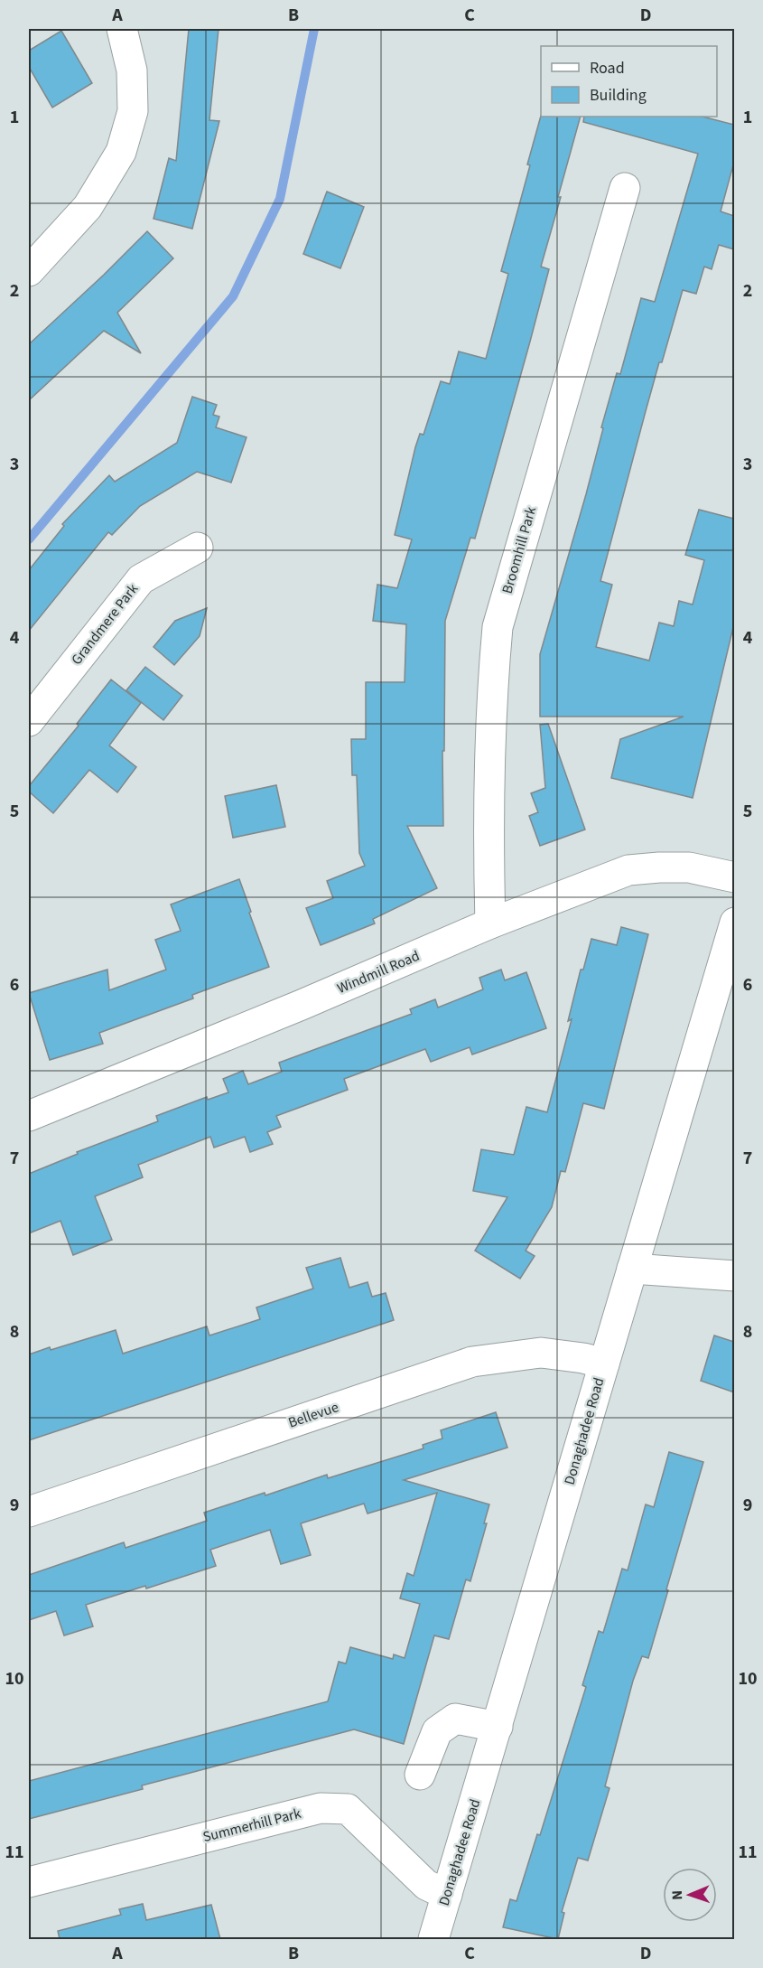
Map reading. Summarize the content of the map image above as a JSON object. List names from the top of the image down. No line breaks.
{"streets":{"street":["Broomhill Park","Grandmere Park","Windmill Road","Bellevue","Donaghadee Road","Summerhill Park"]},"crossings":[["Broomhill Park","Windmill Road"],["Bellevue","Donaghadee Road"],["Donaghadee Road","Summerhill Park"]],"legend":["Road","Building"],"north":"left","grid":{"columns":["A","B","C","D"],"rows":["1","2","3","4","5","6","7","8","9","10","11"]}}
